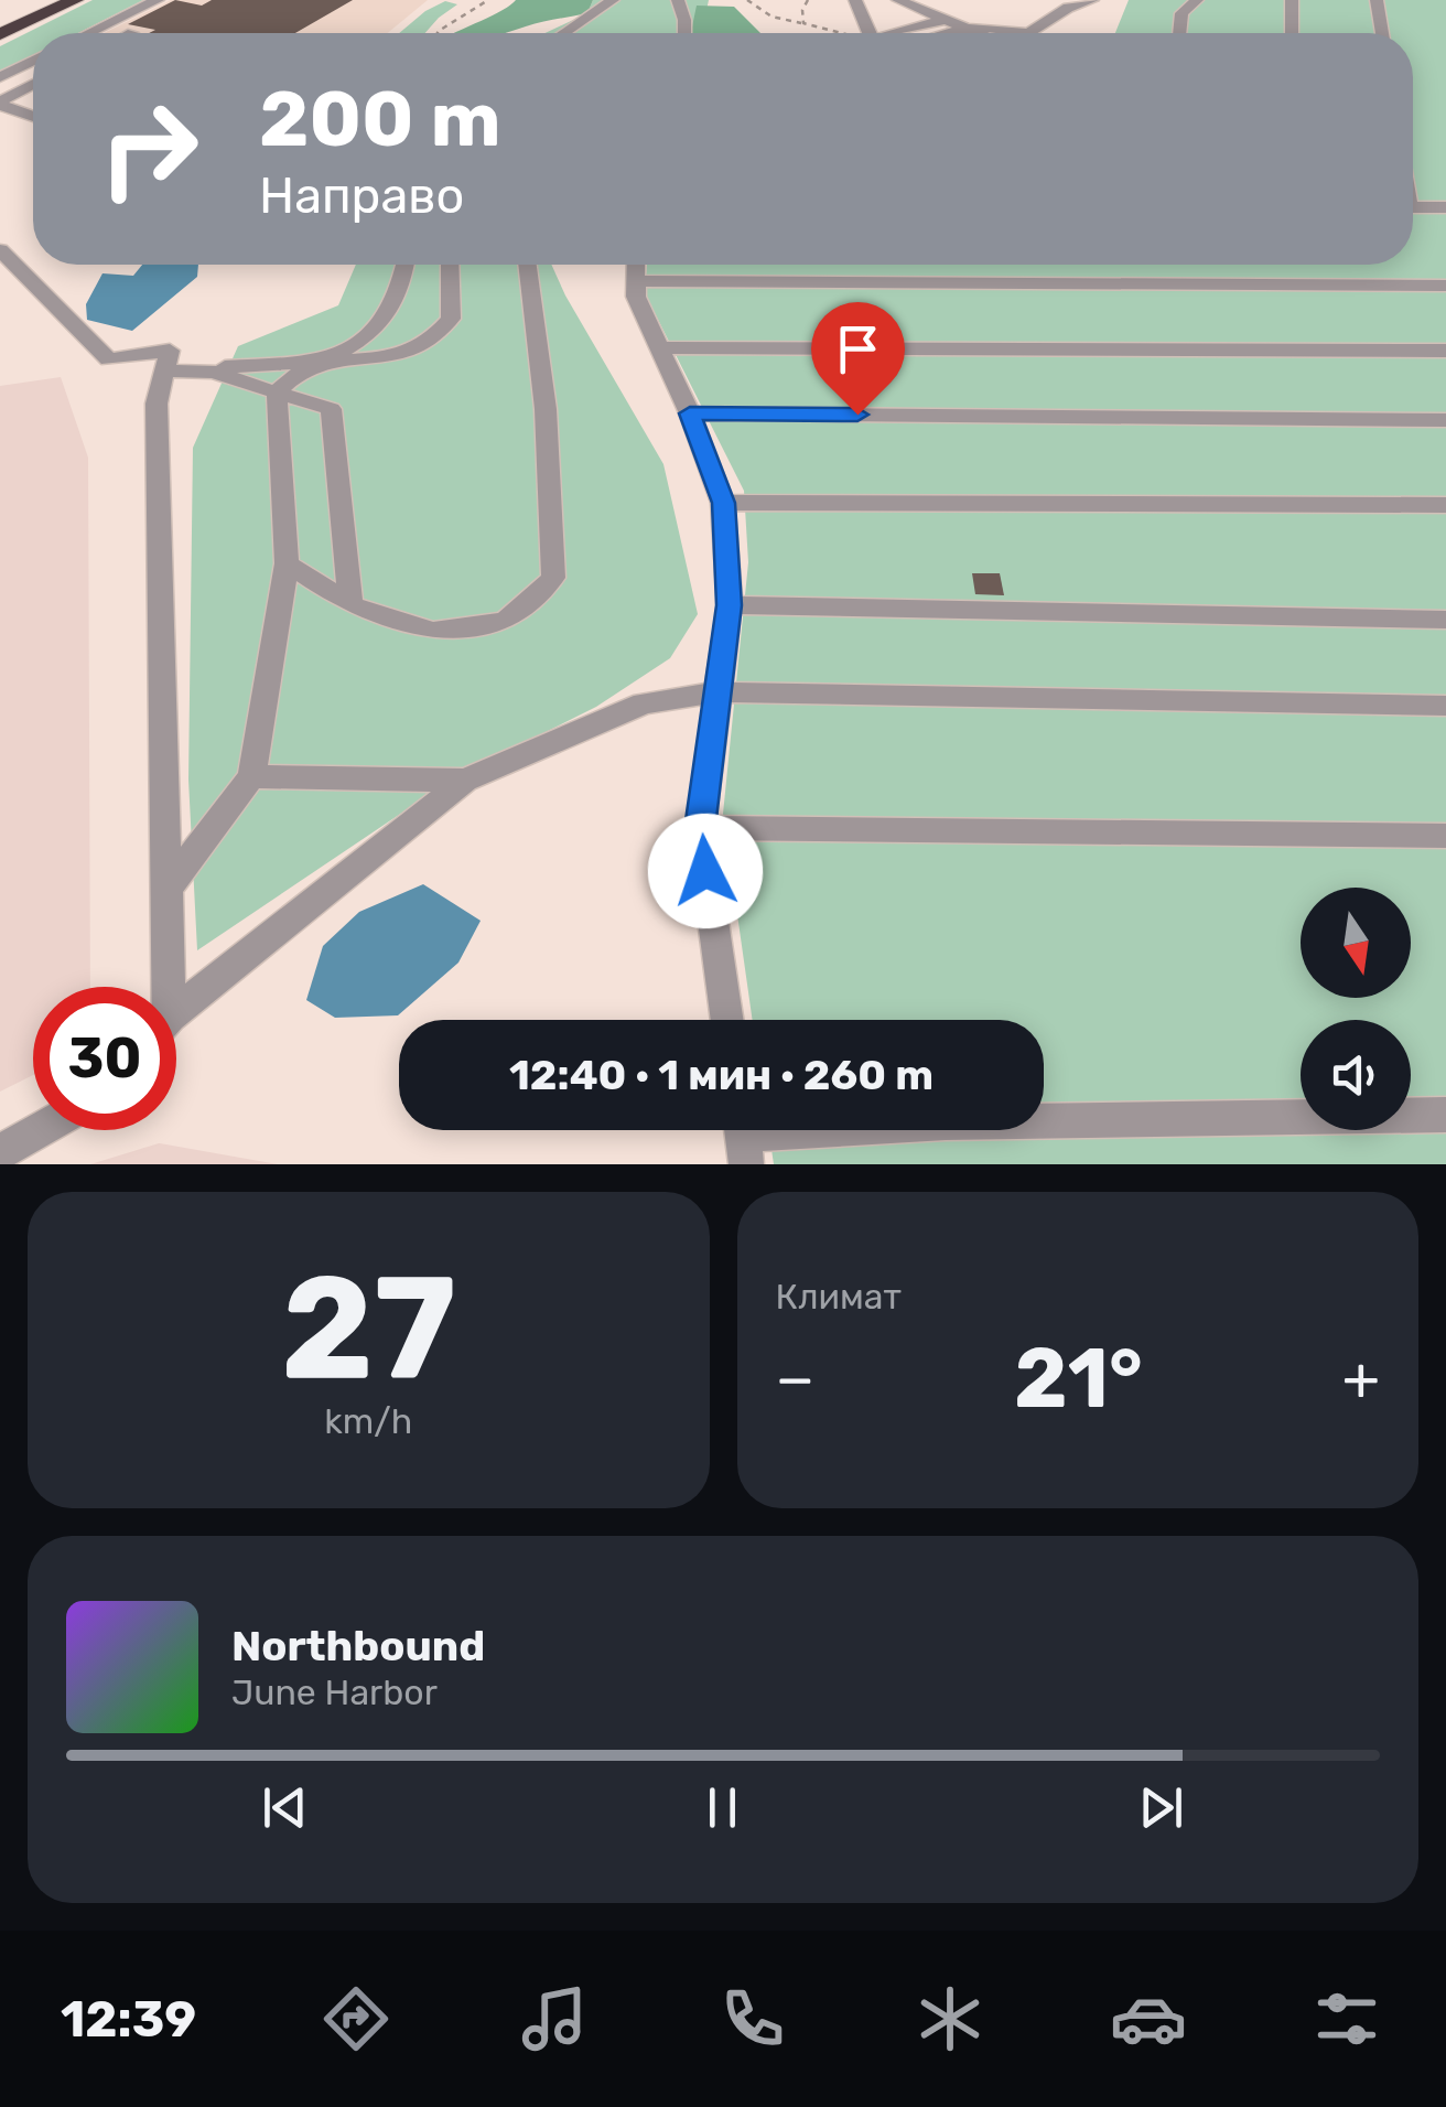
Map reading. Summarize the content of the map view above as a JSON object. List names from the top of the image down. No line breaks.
{"north":"bottom","page":{"turn":["200 m","Направо"],"limit":"30","trip":"12:40 · 1 мин · 260 m","tile":[["27","km/h"],"Климат"],"heat":["−","21°","+"],"song":["Northbound","June Harbor"],"tabs":"12:39"}}
